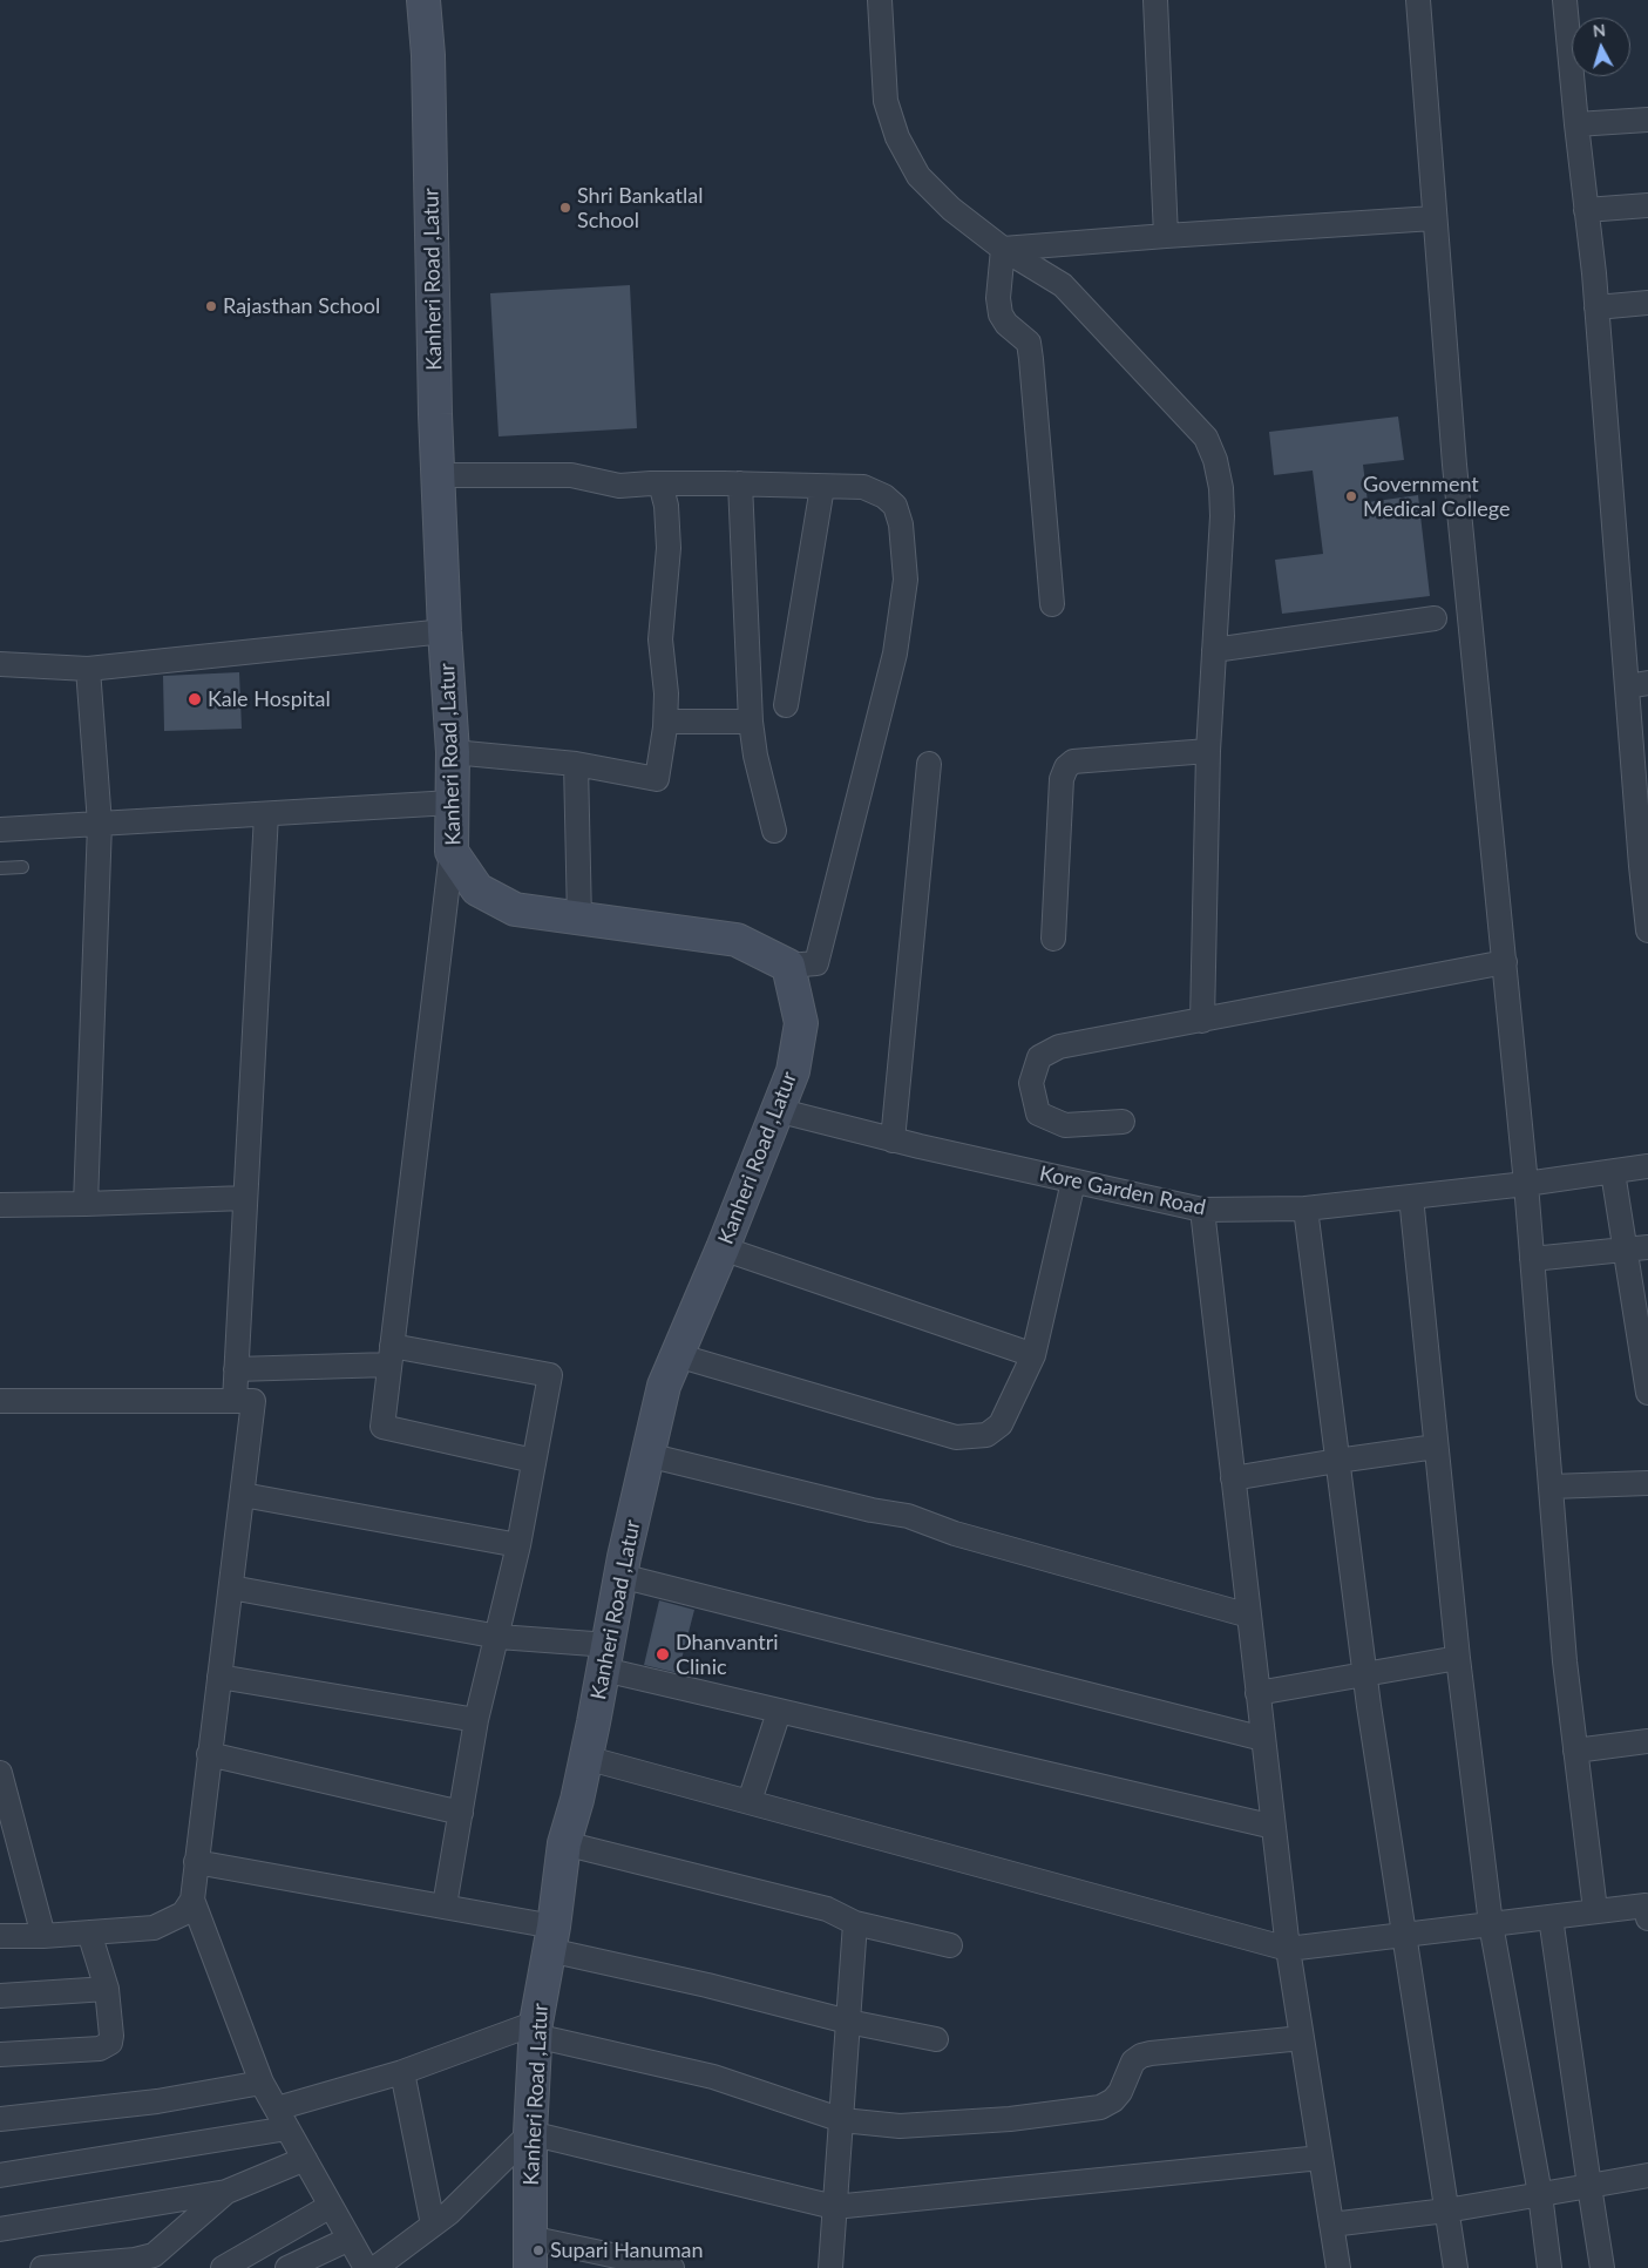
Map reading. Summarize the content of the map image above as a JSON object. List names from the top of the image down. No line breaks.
{"streets":{"street":["Kanheri Road ,Latur","Kore Garden Road"]},"crossings":[["Kanheri Road ,Latur","Kore Garden Road"]],"places":["Shri Bankatlal School","Rajasthan School","Government Medical College","Kale Hospital","Dhanvantri Clinic","Supari Hanuman"],"north":"top"}
